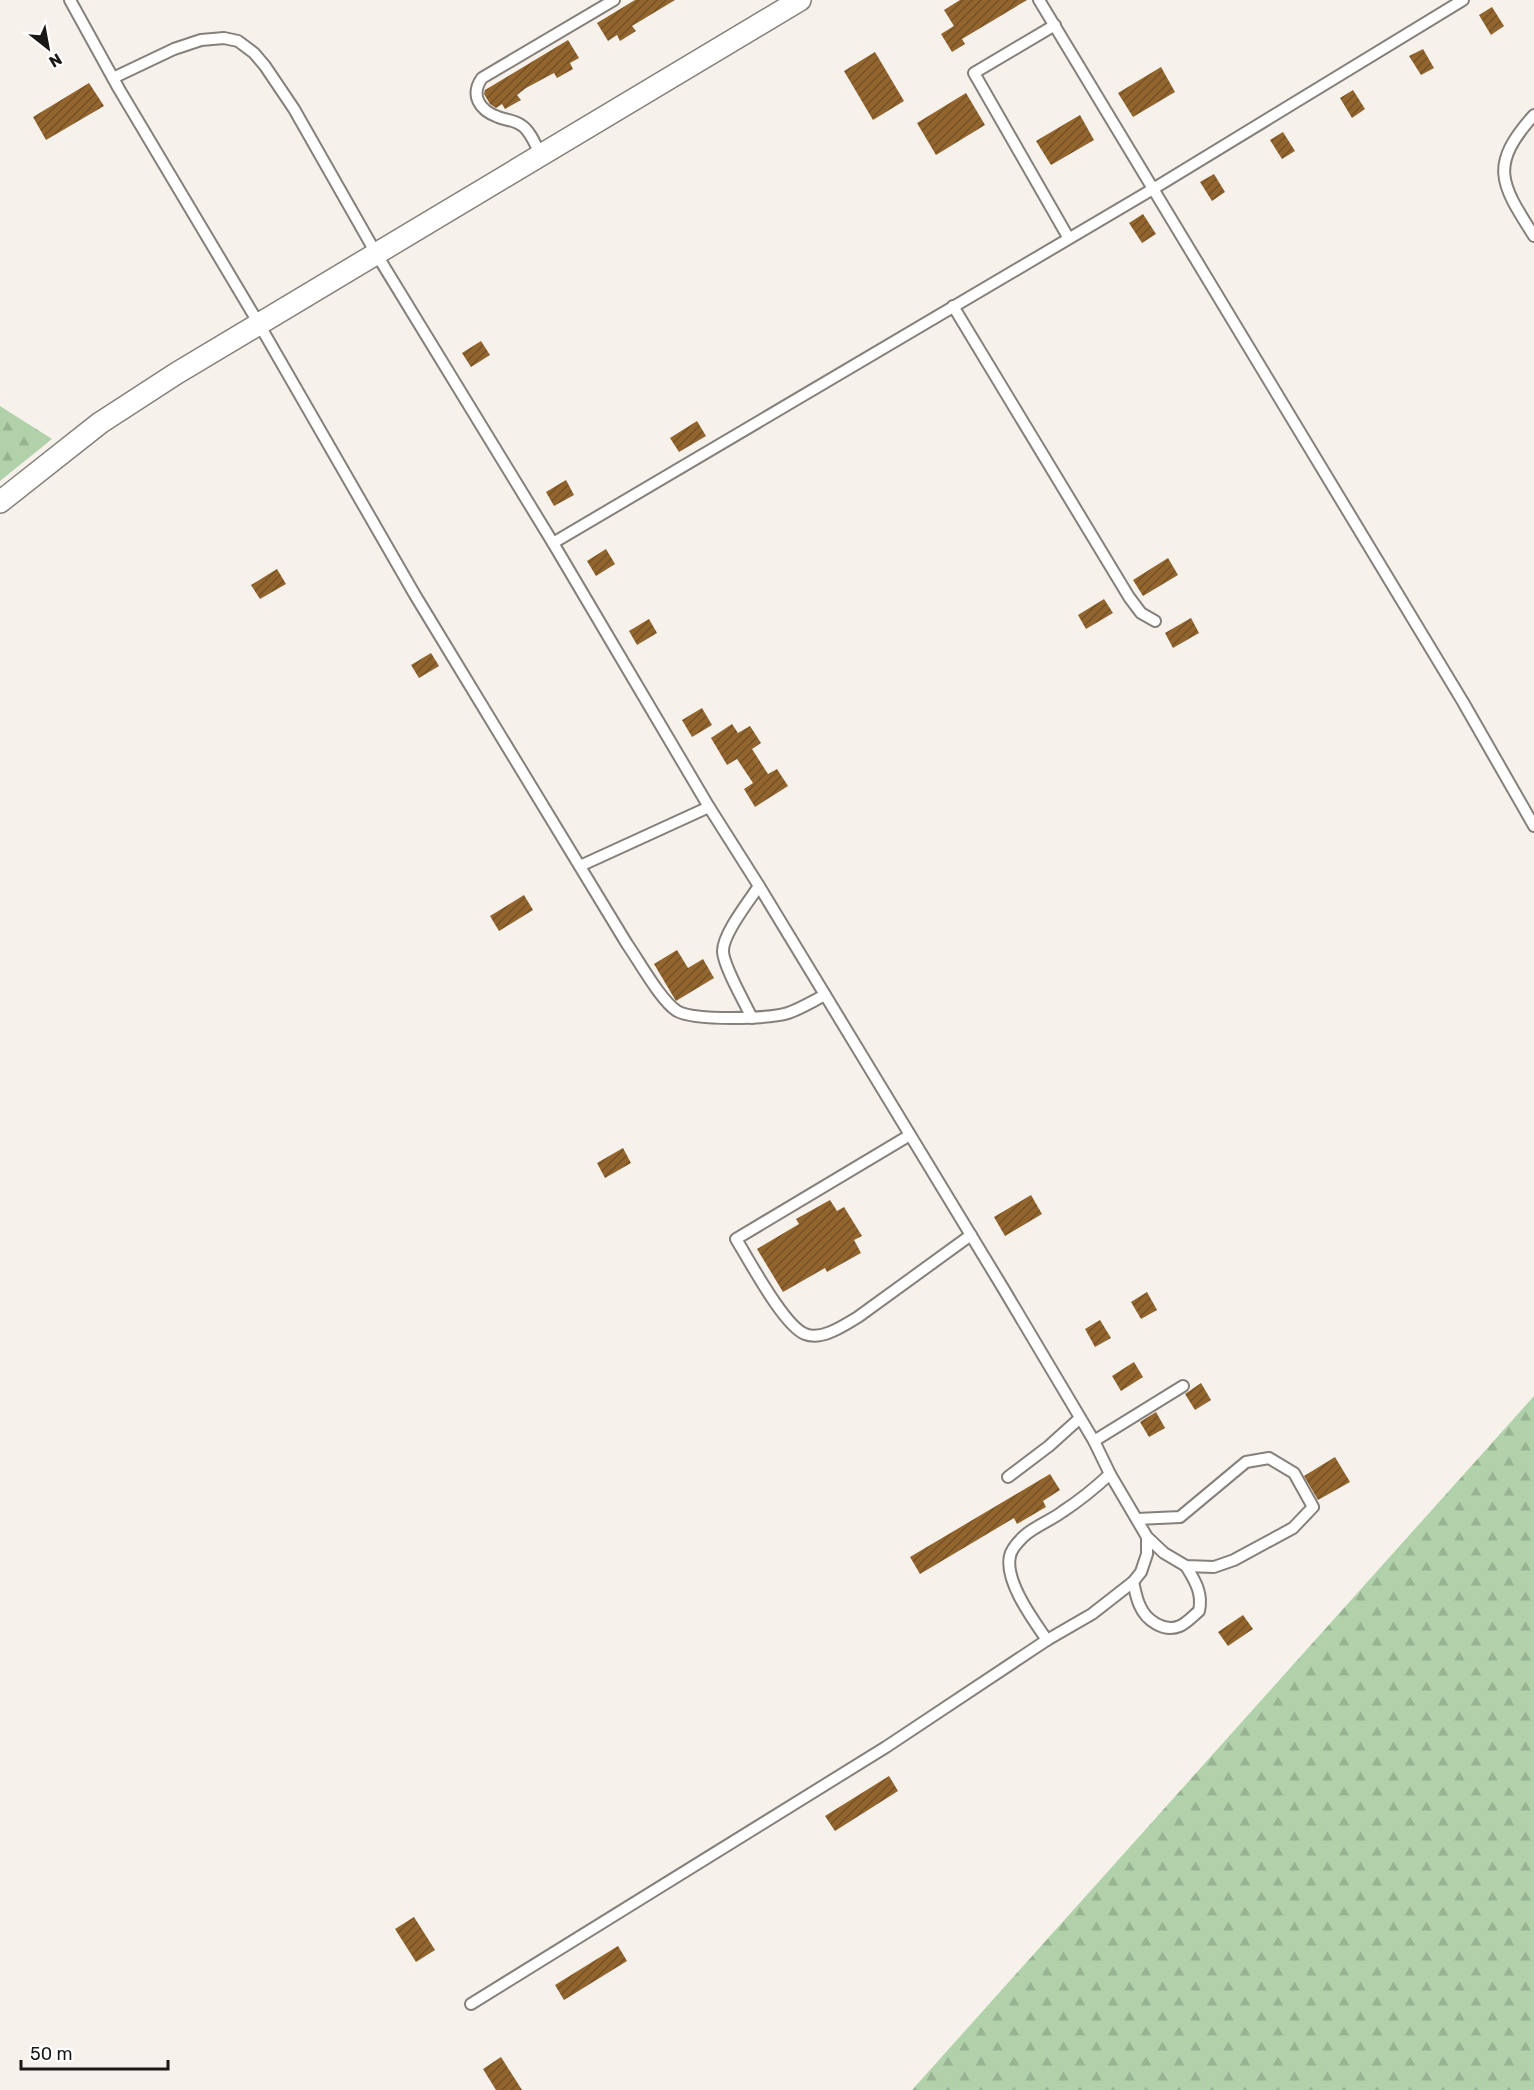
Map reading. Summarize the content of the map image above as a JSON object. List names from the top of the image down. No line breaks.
{"scale_bar":"50 m","north":"bottom right"}
